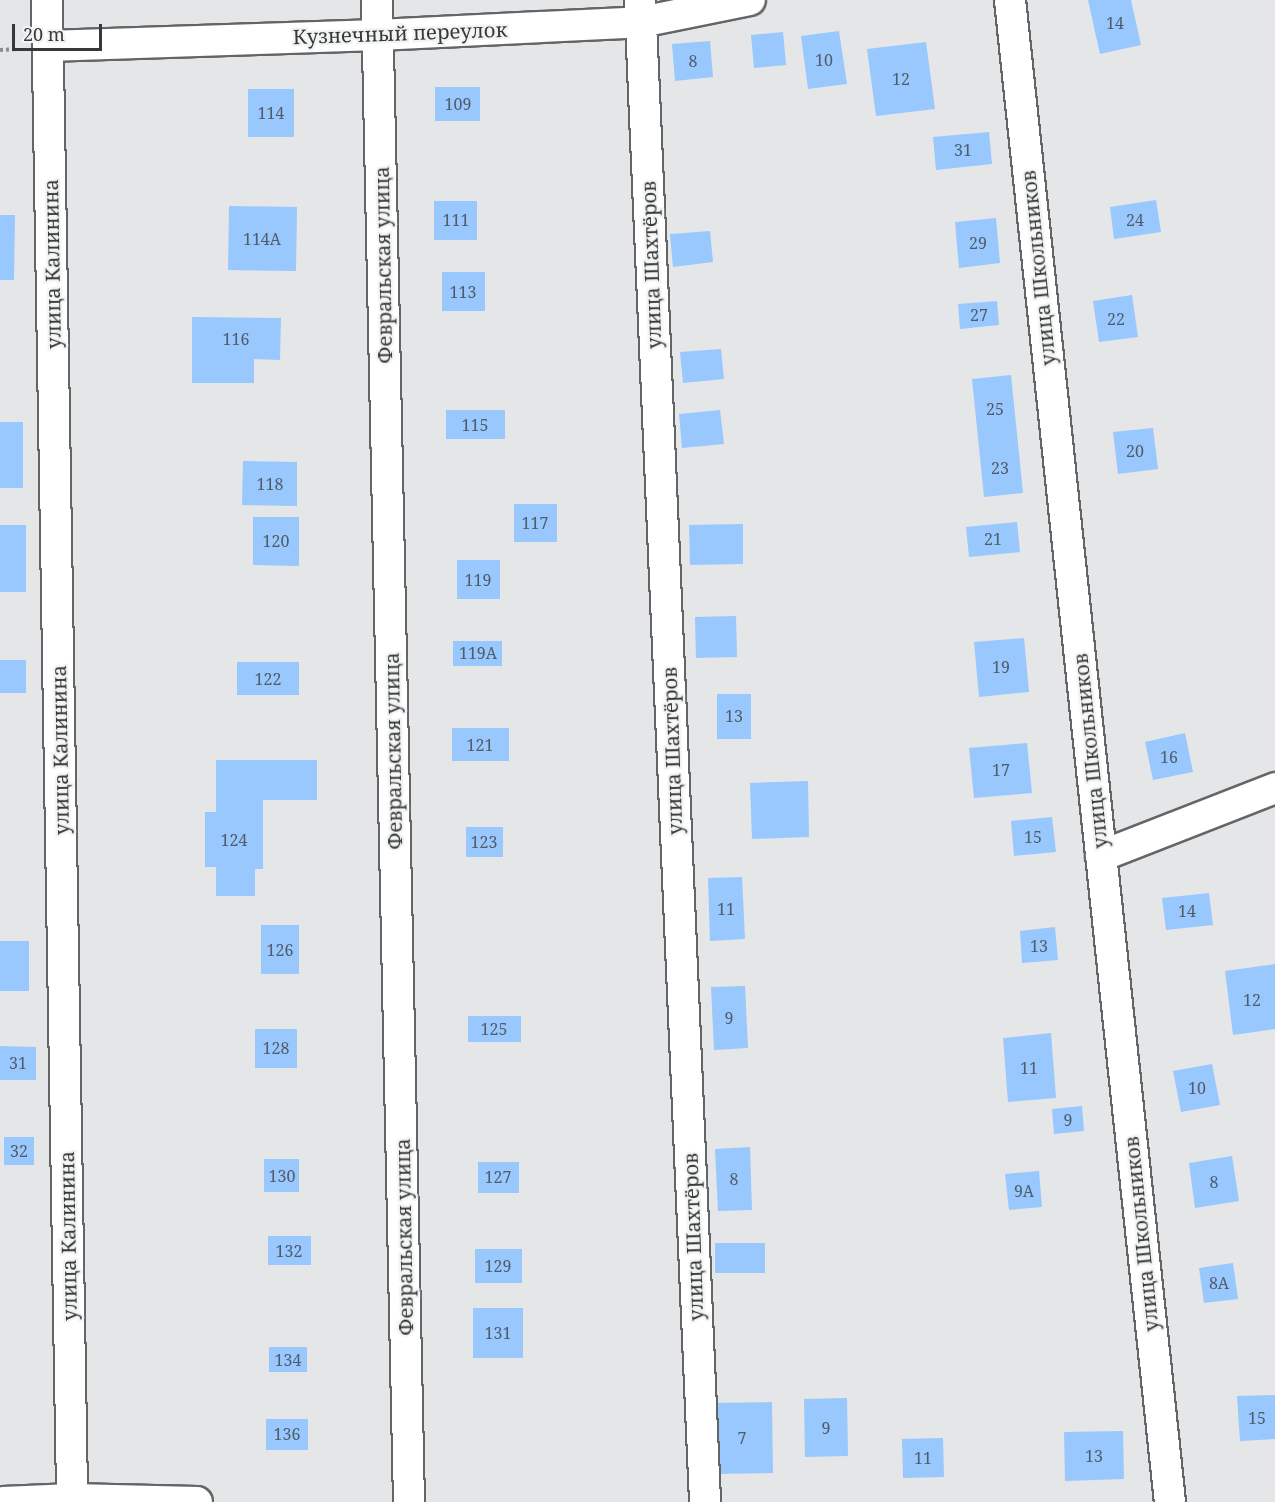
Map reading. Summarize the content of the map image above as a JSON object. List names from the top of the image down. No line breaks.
{"streets":{"street":["Кузнечный переулок","улица Калинина","Февральская улица","улица Шахтёров","улица Школьников"]},"crossings":[["Кузнечный переулок","улица Калинина"],["Кузнечный переулок","Февральская улица"],["Кузнечный переулок","улица Шахтёров"]],"house_numbers":["14","10","8","12","109","114","31","111","24","114А","29","113","27","22","116","25","115","20","23","118","117","21","120","119","119А","19","122","13","121","16","17","15","124","123","11","14","13","126","12","9","125","128","31","11","10","9","32","130","127","8","8","9А","132","129","8А","131","134","15","9","136","7","13","11"],"scale_bar":"20 m"}
